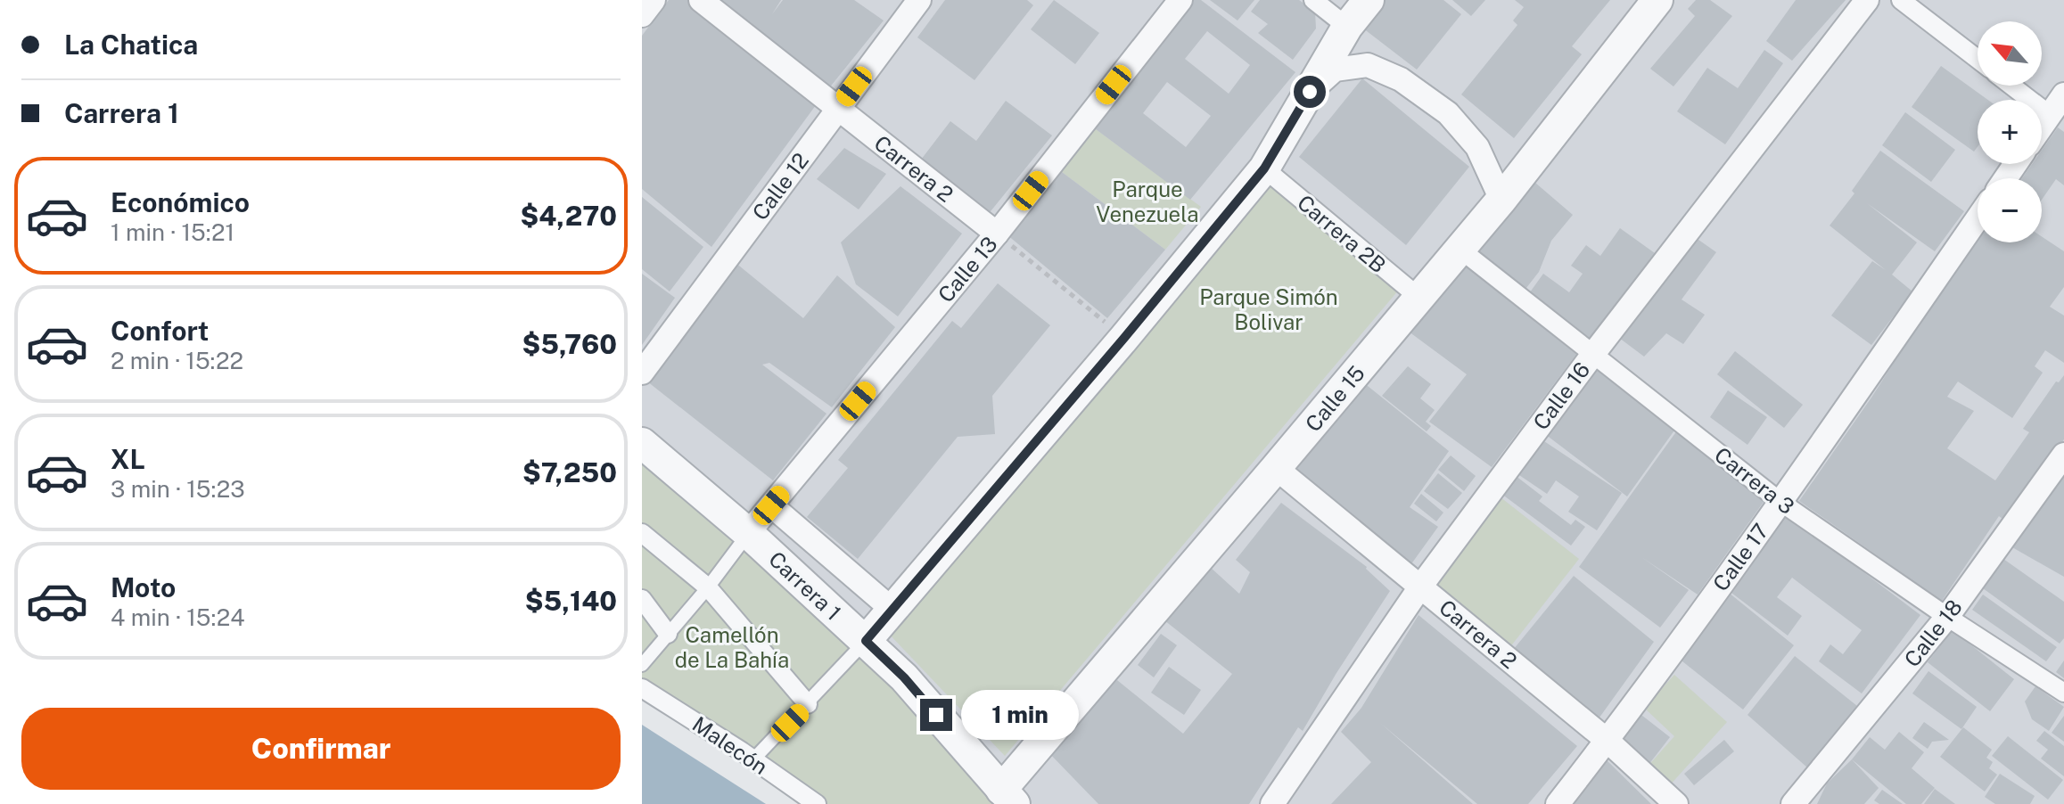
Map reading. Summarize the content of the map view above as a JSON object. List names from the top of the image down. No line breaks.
{"streets":{"street":["Carrera 2","Calle 12","Carrera 2B","Calle 13","Calle 16","Calle 15","Carrera 3","Calle 17","Carrera 1","Calle 18","Malecón"]},"crossings":[["Carrera 2","Calle 12"],["Carrera 2","Calle 13"],["Carrera 2","Calle 16"],["Carrera 2","Calle 15"],["Carrera 2","Calle 17"],["Carrera 2B","Calle 15"],["Calle 13","Carrera 1"],["Calle 16","Carrera 3"],["Calle 15","Carrera 3"],["Calle 15","Carrera 1"],["Carrera 3","Calle 17"],["Carrera 3","Calle 18"]],"parks":["Parque Venezuela","Parque Simón Bolivar","Camellón de La Bahía"],"north":"top left","page":{"banner":["La Chatica","Carrera 1"],"map_buttons":["+","−"],"list":[{"name":"Económico","note":"1 min · 15:21","value":"$4,270"},{"name":"Confort","note":"2 min · 15:22","value":"$5,760"},{"name":"XL","note":"3 min · 15:23","value":"$7,250"},{"name":"Moto","note":"4 min · 15:24","value":"$5,140"}],"bubble":"1 min","buttons":"Confirmar"}}
